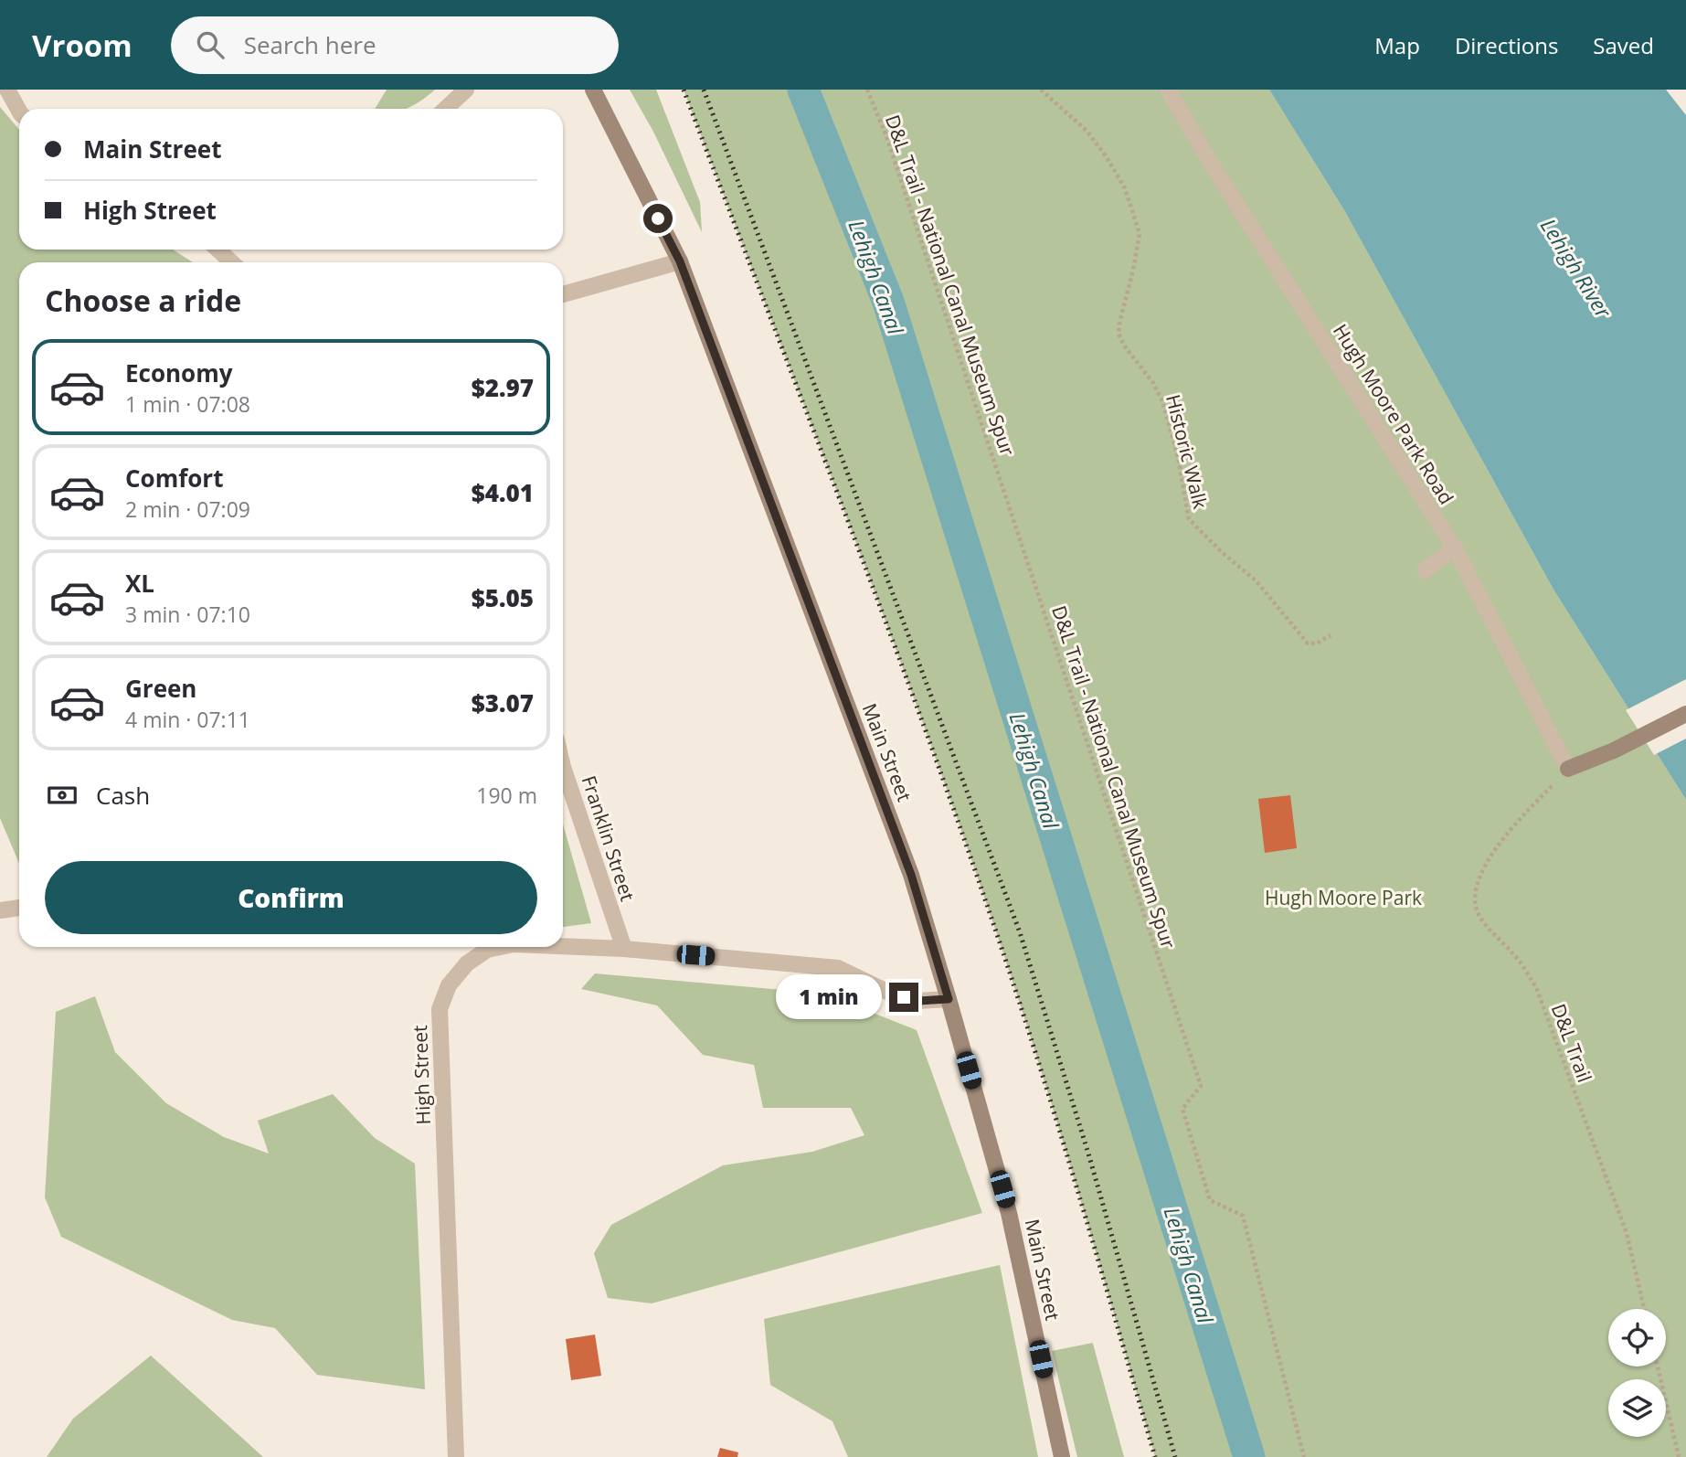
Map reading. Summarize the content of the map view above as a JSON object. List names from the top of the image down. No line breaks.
{"streets":{"street":["Hugh Moore Park Road","Main Street","Franklin Street","High Street"],"path":["D&L Trail - National Canal Museum Spur","Historic Walk","D&L Trail"]},"crossings":[["Main Street","High Street"],["Franklin Street","High Street"]],"water":["Lehigh River","Lehigh Canal"],"parks":["Hugh Moore Park"],"page":{"header":"Vroom","search":"Search here","nav":["Map","Directions","Saved"],"banner":["Main Street","High Street"],"heading":"Choose a ride","list":[{"name":"Economy","note":"1 min · 07:08","value":"$2.97"},{"name":"Comfort","note":"2 min · 07:09","value":"$4.01"},{"name":"XL","note":"3 min · 07:10","value":"$5.05"},{"name":"Green","note":"4 min · 07:11","value":"$3.07"}],"pay":["Cash","190 m"],"buttons":"Confirm","bubble":"1 min"}}
